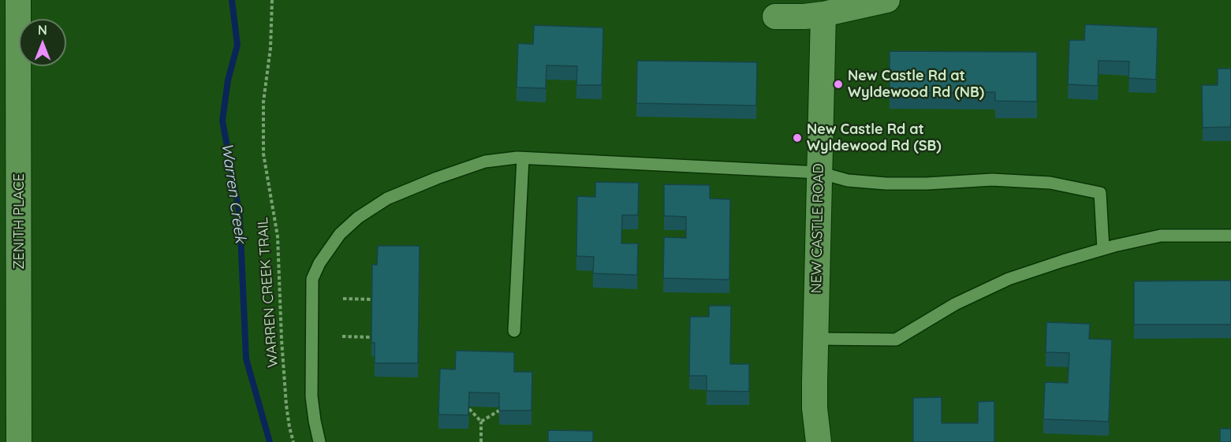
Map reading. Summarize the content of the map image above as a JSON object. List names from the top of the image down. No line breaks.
{"streets":{"street":["ZENITH PLACE","NEW CASTLE ROAD"],"path":["WARREN CREEK TRAIL"]},"water":["Warren Creek"],"places":["New Castle Rd at Wyldewood Rd (NB)","New Castle Rd at Wyldewood Rd (SB)"],"north":"top"}
